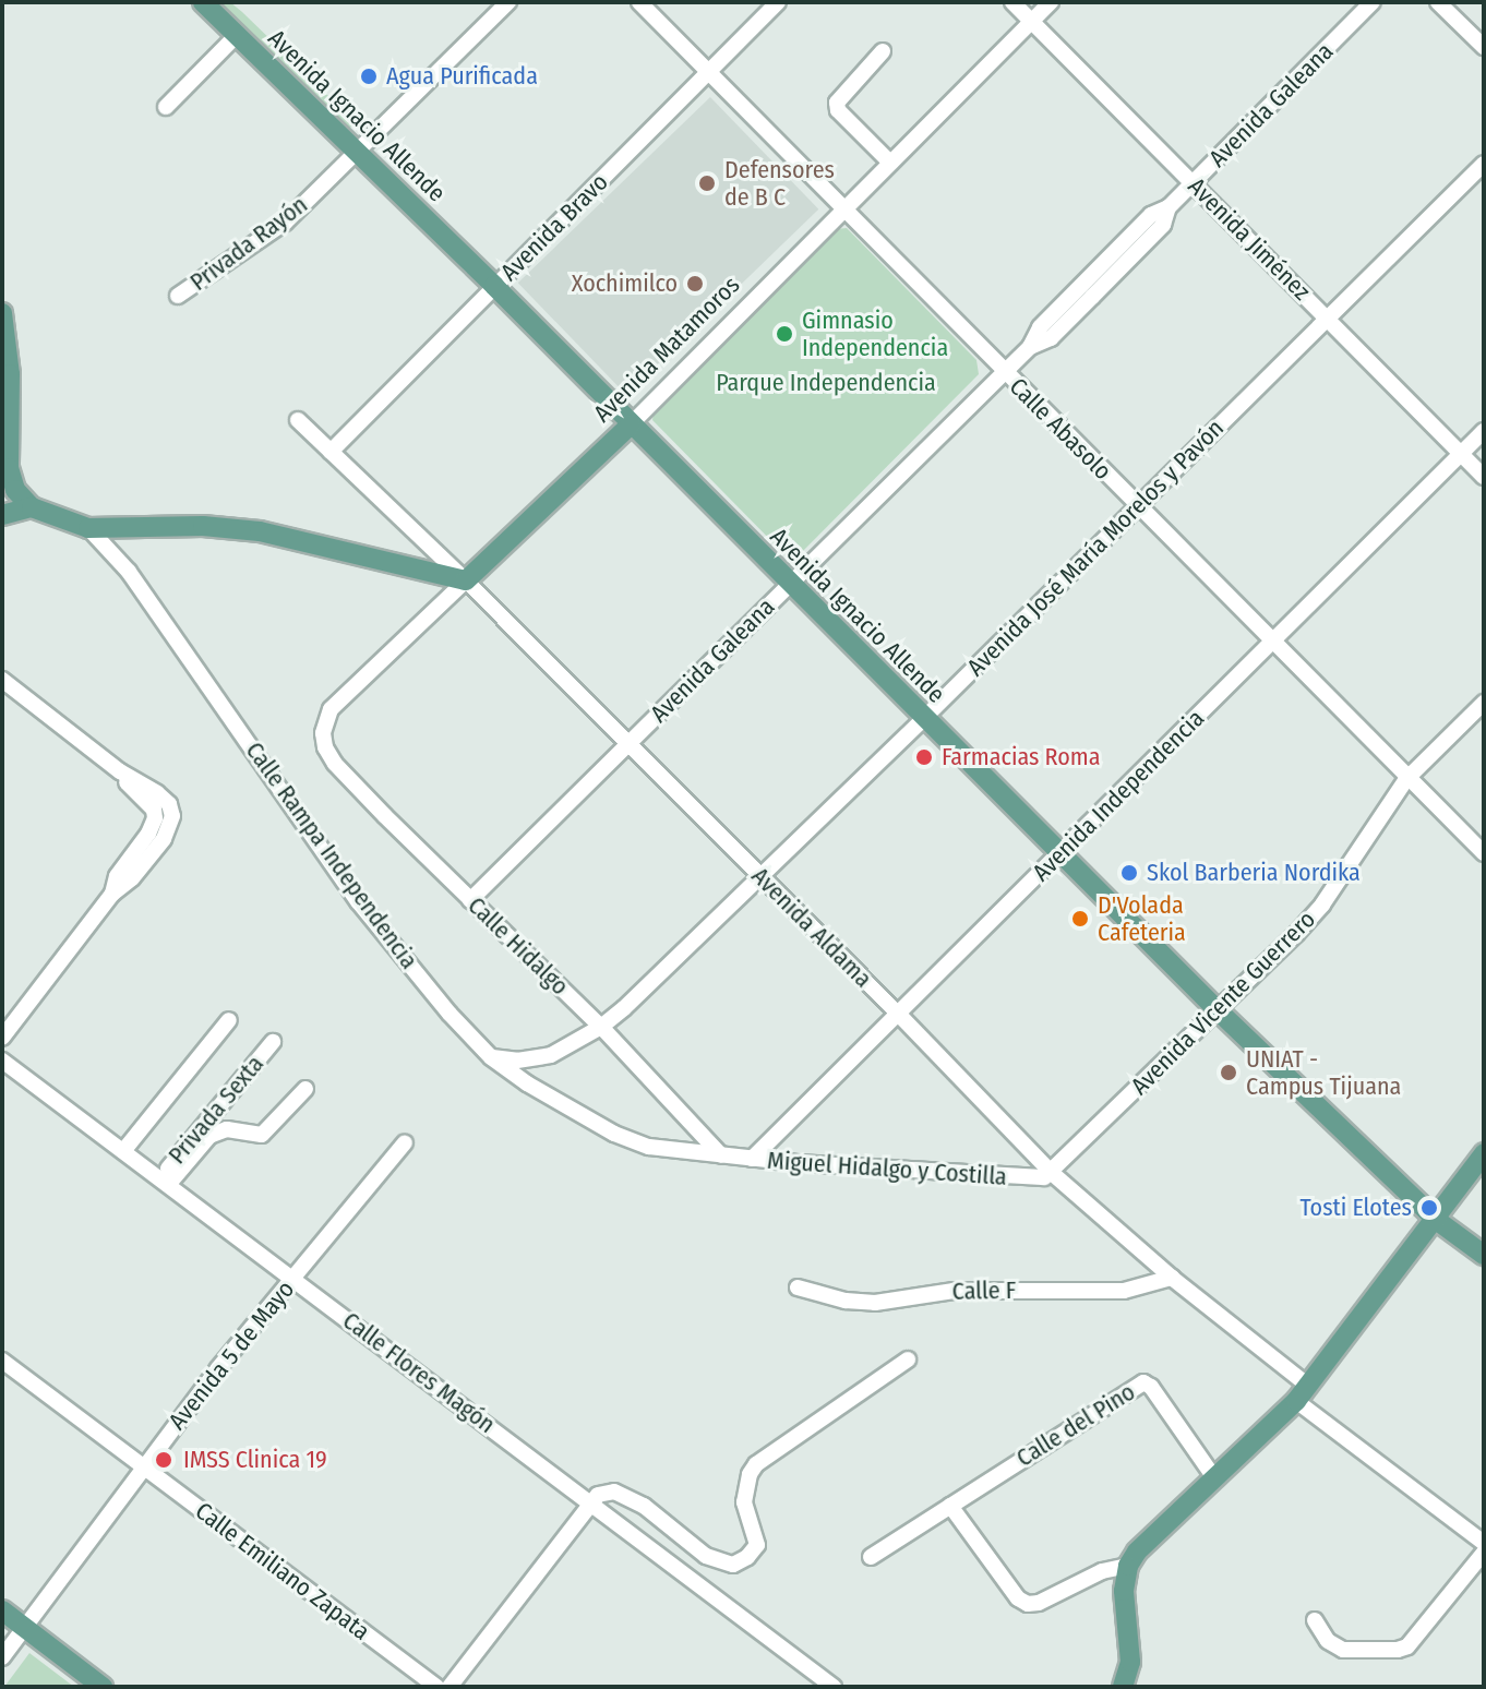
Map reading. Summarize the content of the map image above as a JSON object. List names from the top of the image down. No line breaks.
{"streets":{"main road":["Avenida Ignacio Allende","Avenida Matamoros"],"street":["Avenida Galeana","Avenida Bravo","Avenida Jiménez","Privada Rayón","Calle Abasolo","Avenida José María Morelos y Pavón","Avenida Independencia","Calle Rampa Independencia","Avenida Aldama","Calle Hidalgo","Avenida Vicente Guerrero","Privada Sexta","Miguel Hidalgo y Costilla","Calle F","Avenida 5 de Mayo","Calle Flores Magón","Calle del Pino","Calle Emiliano Zapata"]},"crossings":[["Avenida Galeana","Avenida Ignacio Allende"],["Avenida Galeana","Avenida Jiménez"],["Avenida Galeana","Calle Abasolo"],["Avenida Galeana","Avenida Aldama"],["Avenida Galeana","Calle Hidalgo"],["Avenida Ignacio Allende","Avenida Bravo"],["Avenida Ignacio Allende","Privada Rayón"],["Avenida Ignacio Allende","Avenida Matamoros"],["Avenida Ignacio Allende","Avenida José María Morelos y Pavón"],["Avenida Ignacio Allende","Avenida Independencia"],["Avenida Ignacio Allende","Avenida Vicente Guerrero"],["Avenida Bravo","Calle Abasolo"],["Avenida Bravo","Avenida Aldama"],["Avenida Jiménez","Avenida Matamoros"],["Avenida Jiménez","Avenida José María Morelos y Pavón"],["Avenida Jiménez","Avenida Independencia"],["Avenida Matamoros","Calle Abasolo"],["Avenida Matamoros","Avenida Aldama"],["Avenida Matamoros","Calle Hidalgo"],["Calle Abasolo","Avenida José María Morelos y Pavón"],["Calle Abasolo","Avenida Independencia"],["Calle Abasolo","Avenida Vicente Guerrero"],["Avenida José María Morelos y Pavón","Calle Rampa Independencia"],["Avenida José María Morelos y Pavón","Avenida Aldama"],["Avenida José María Morelos y Pavón","Calle Hidalgo"],["Avenida Independencia","Avenida Aldama"],["Avenida Independencia","Miguel Hidalgo y Costilla"],["Calle Rampa Independencia","Calle Hidalgo"],["Calle Rampa Independencia","Miguel Hidalgo y Costilla"],["Avenida Aldama","Avenida Vicente Guerrero"],["Avenida Aldama","Miguel Hidalgo y Costilla"],["Avenida Aldama","Calle F"],["Calle Hidalgo","Miguel Hidalgo y Costilla"],["Avenida Vicente Guerrero","Miguel Hidalgo y Costilla"],["Privada Sexta","Calle Flores Magón"],["Avenida 5 de Mayo","Calle Flores Magón"],["Avenida 5 de Mayo","Calle Emiliano Zapata"]],"parks":["Parque Independencia"],"places":["Agua Purificada","Defensores de B C","Xochimilco","Gimnasio Independencia","Farmacias Roma","Skol Barberia Nordika","D'Volada Cafeteria","UNIAT - Campus Tijuana","Tosti Elotes","IMSS Clinica 19"]}
